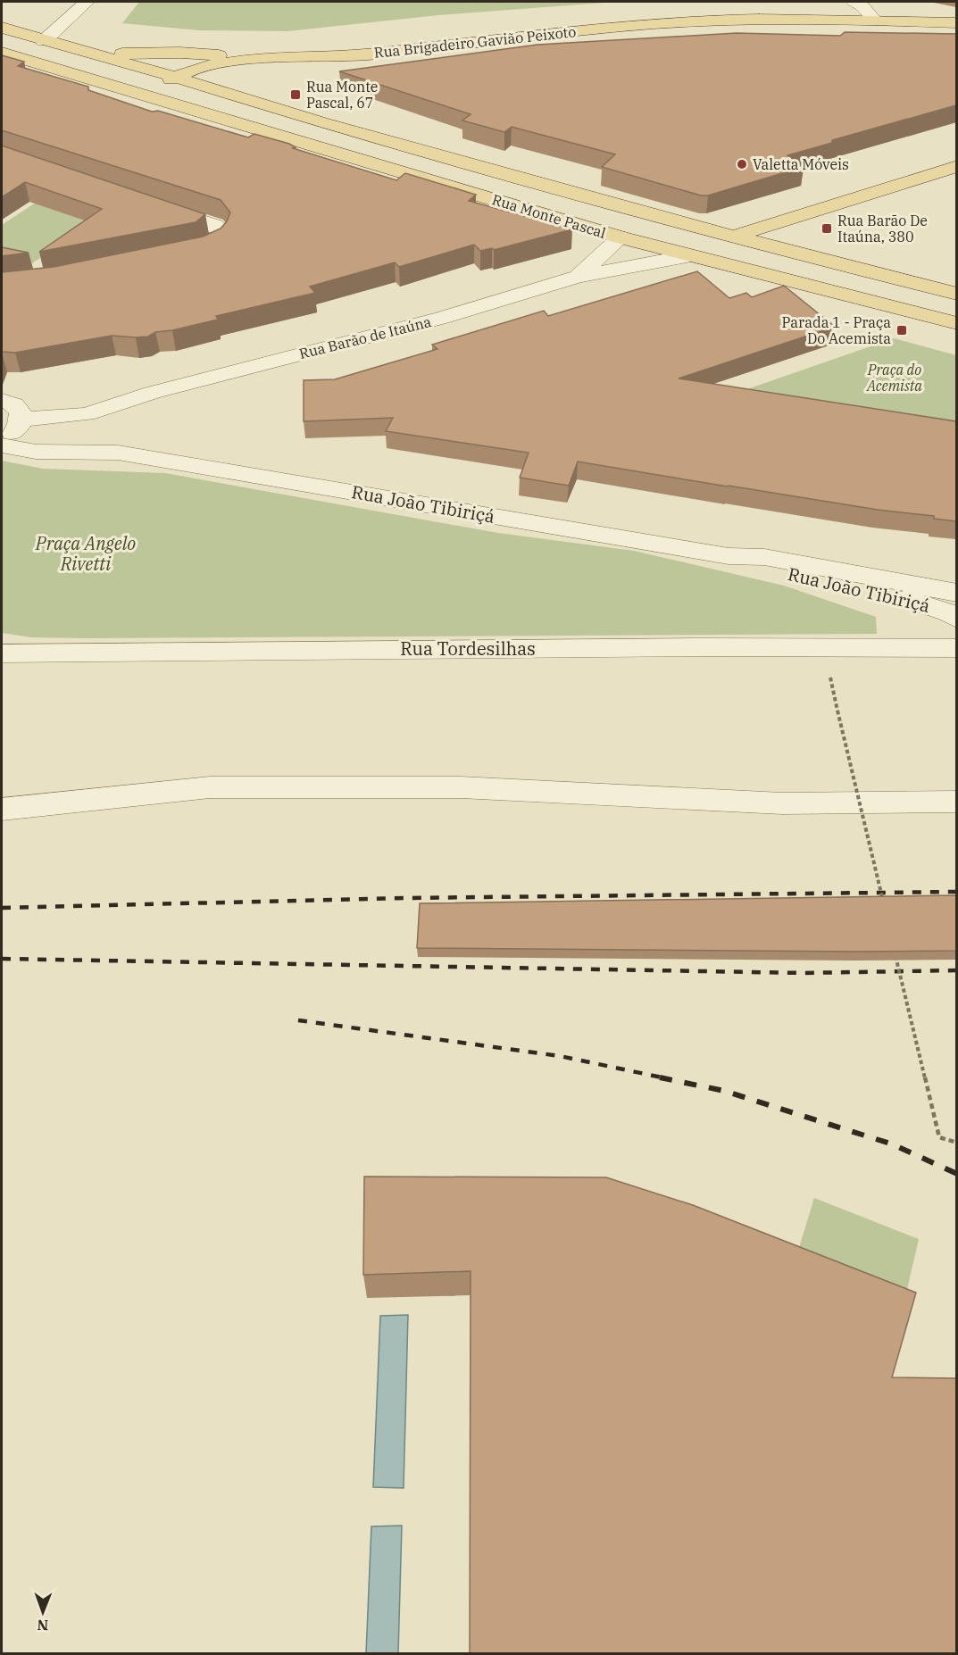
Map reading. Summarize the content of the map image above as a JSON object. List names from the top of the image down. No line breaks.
{"streets":{"main road":["Rua Brigadeiro Gavião Peixoto","Rua Monte Pascal"],"street":["Rua Barão de Itaúna","Rua João Tibiriçá","Rua Tordesilhas"]},"crossings":[["Rua Brigadeiro Gavião Peixoto","Rua Monte Pascal"],["Rua Monte Pascal","Rua Barão de Itaúna"],["Rua Barão de Itaúna","Rua João Tibiriçá"]],"parks":["Praça do Acemista","Praça Angelo Rivetti"],"places":{"transit":["Rua Monte Pascal, 67","Rua Barão De Itaúna, 380","Parada 1 - Praça Do Acemista"],"other":["Valetta Móveis"]},"north":"bottom"}
